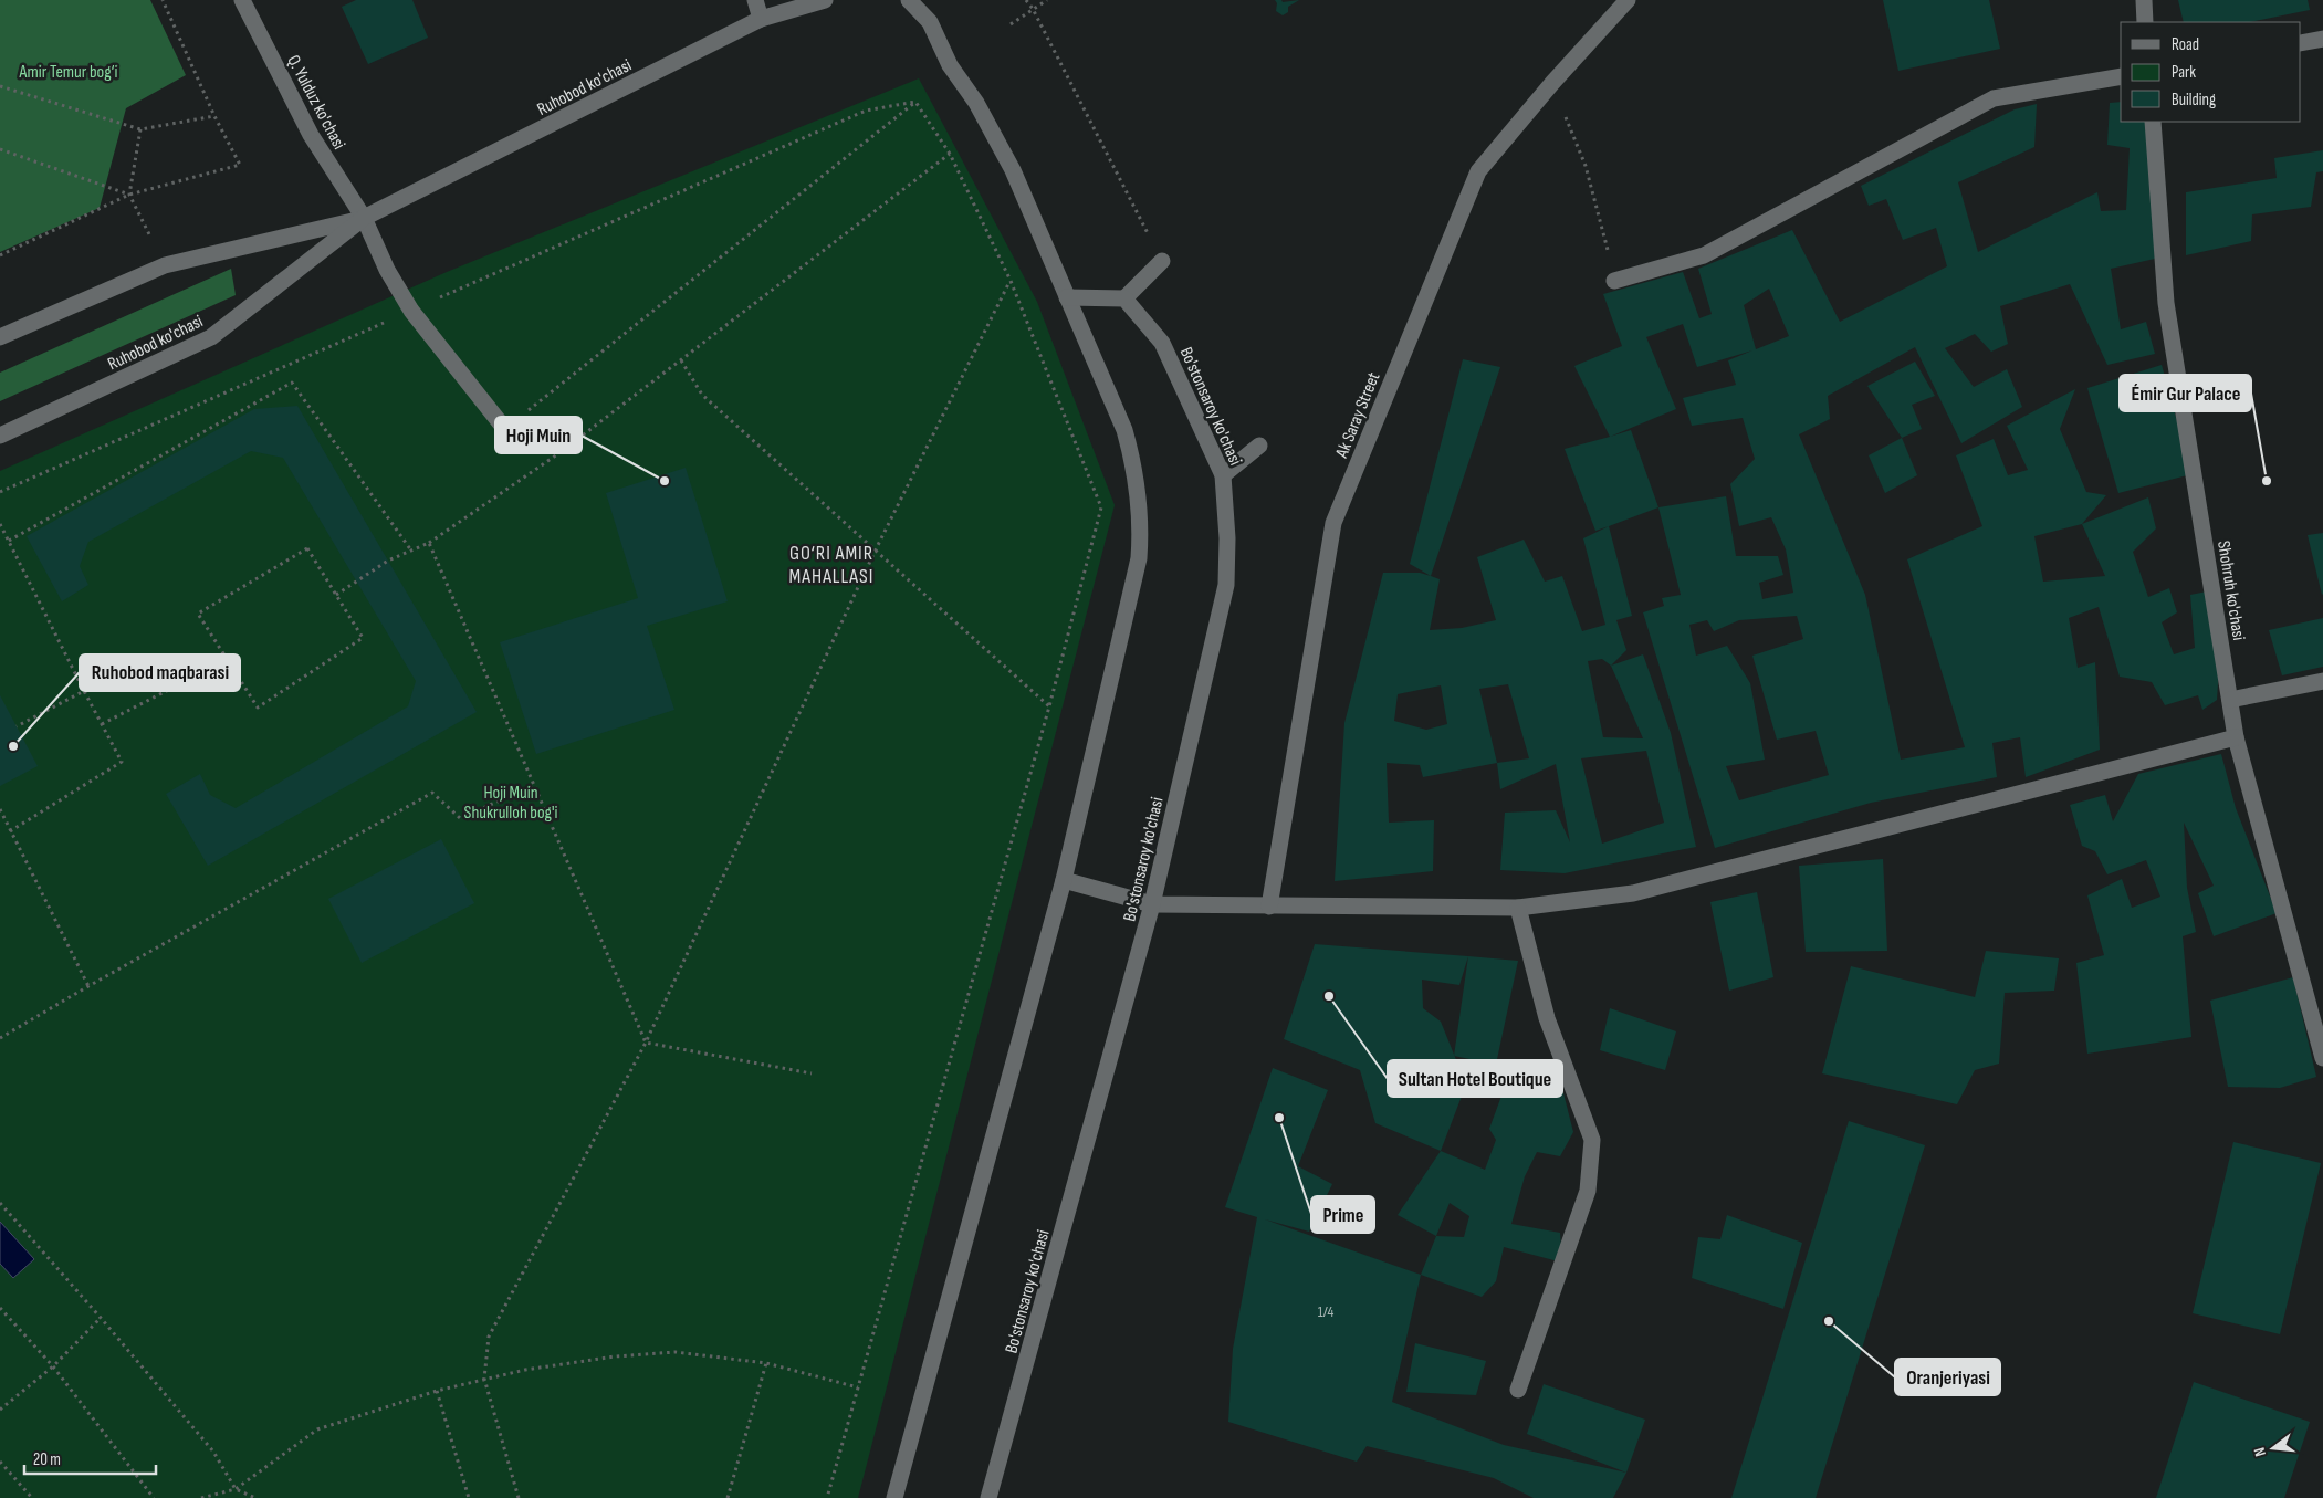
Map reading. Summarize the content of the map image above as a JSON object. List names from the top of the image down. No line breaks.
{"streets":{"street":["Ruhobod ko'chasi","Q. Yulduz ko'chasi","Bo'stonsaroy ko'chasi","Ak Saray Street","Shohruh ko'chasi"]},"crossings":[["Ruhobod ko'chasi","Q. Yulduz ko'chasi"]],"districts":["GO‘RI AMIR MAHALLASI"],"parks":["Amir Temur bog‘i","Hoji Muin Shukrulloh bog'i"],"places":["Hoji Muin","Émir Gur Palace","Ruhobod maqbarasi","Sultan Hotel Boutique","Prime","Oranjeriyasi"],"house_numbers":["1/4"],"legend":["Road","Park","Building"],"scale_bar":"20 m","north":"left"}
